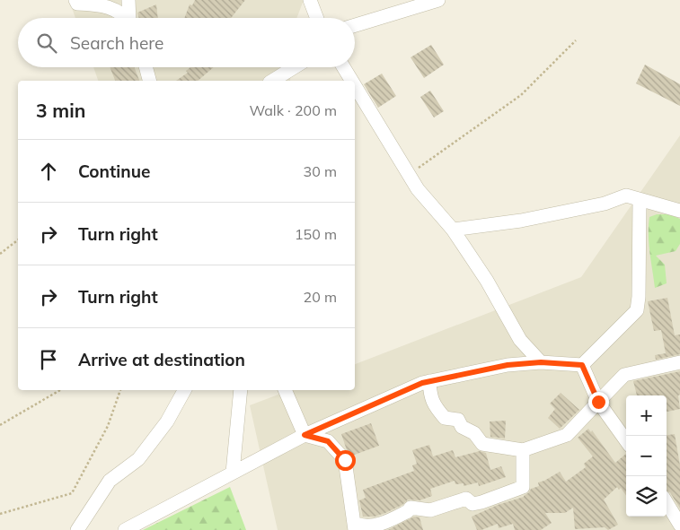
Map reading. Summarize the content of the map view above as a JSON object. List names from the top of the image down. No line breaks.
{"page":{"search":"Search here","heading":["3 min","Walk · 200 m"],"list":[["Continue","30 m"],["Turn right","150 m"],["Turn right","20 m"],"Arrive at destination"],"map_buttons":["+","−"]}}
